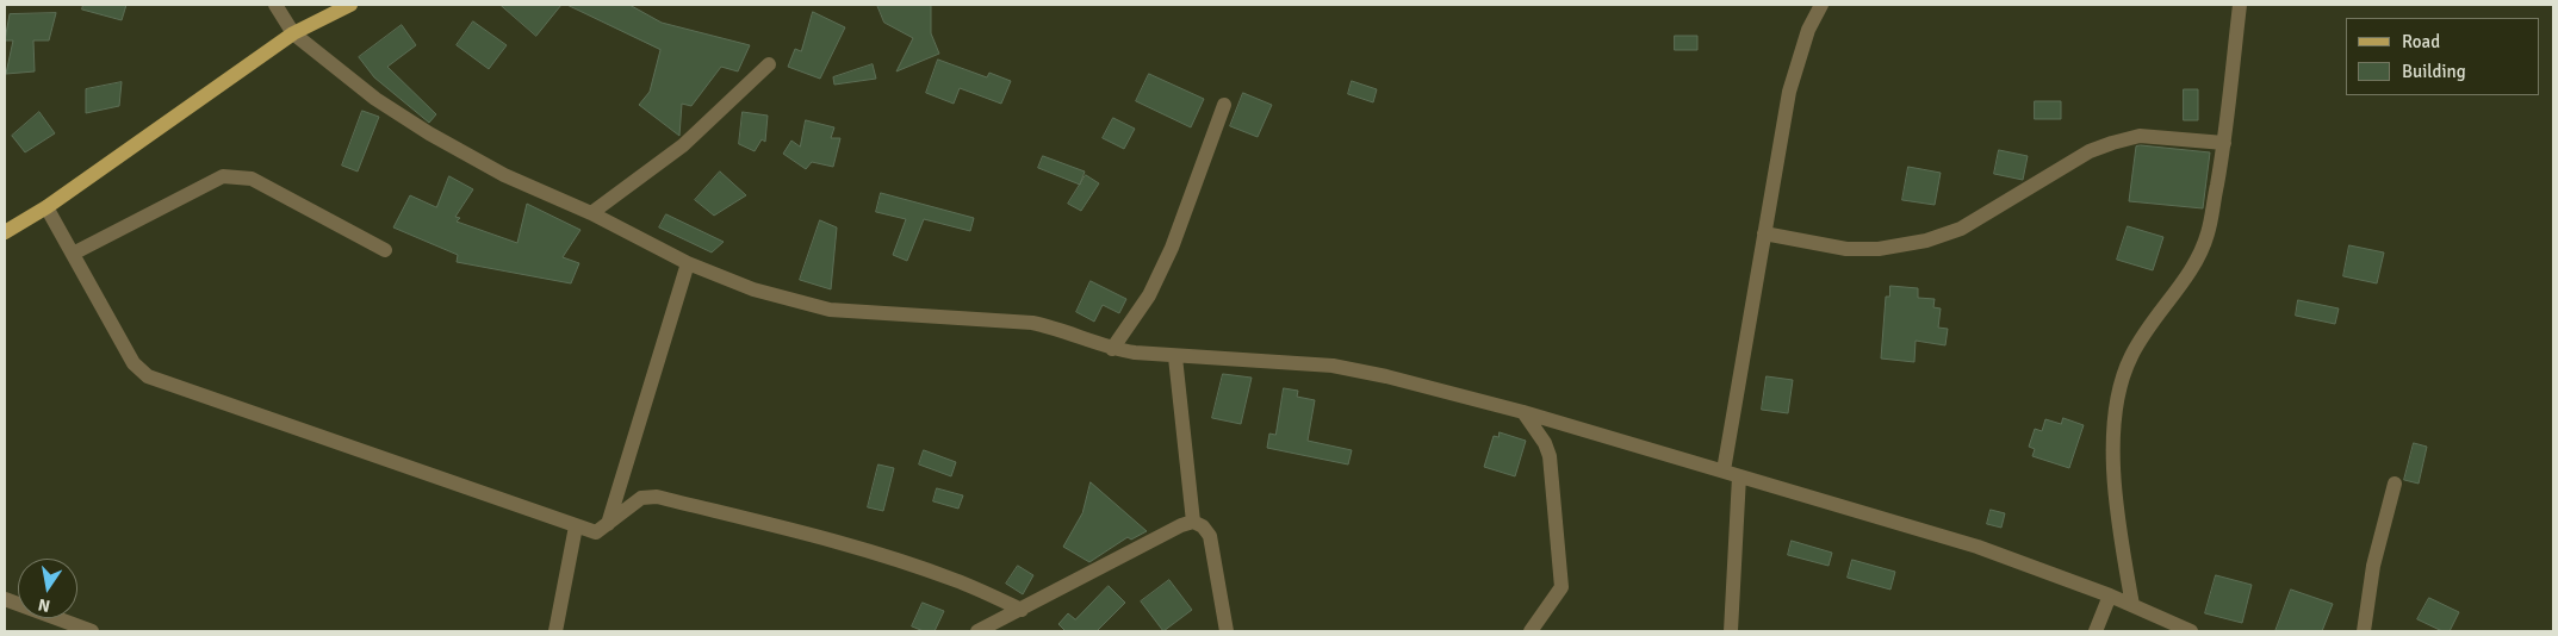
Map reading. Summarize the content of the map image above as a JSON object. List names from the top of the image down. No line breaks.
{"legend":["Road","Building"],"north":"bottom"}
